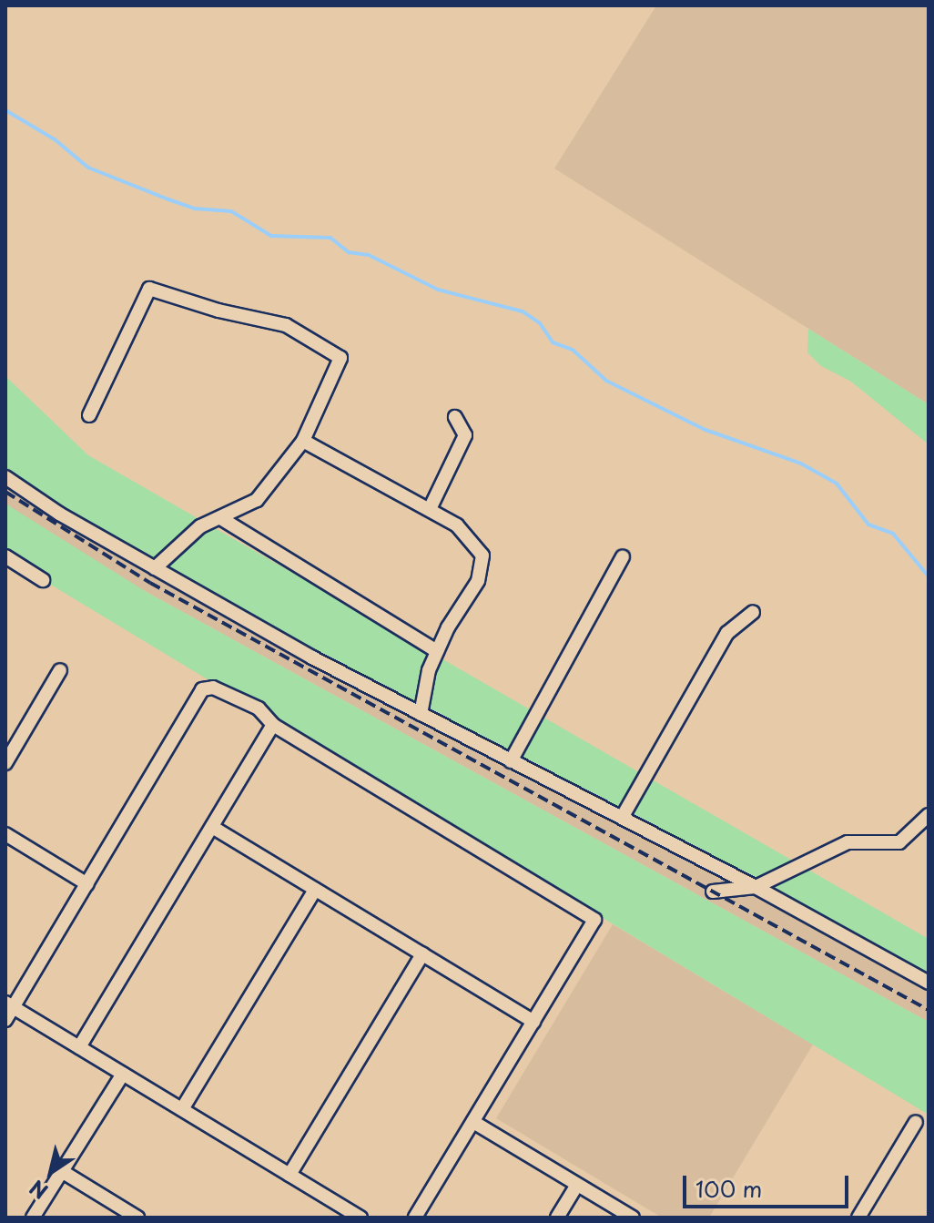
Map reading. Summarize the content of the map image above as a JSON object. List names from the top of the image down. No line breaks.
{"scale_bar":"100 m","north":"bottom left"}
